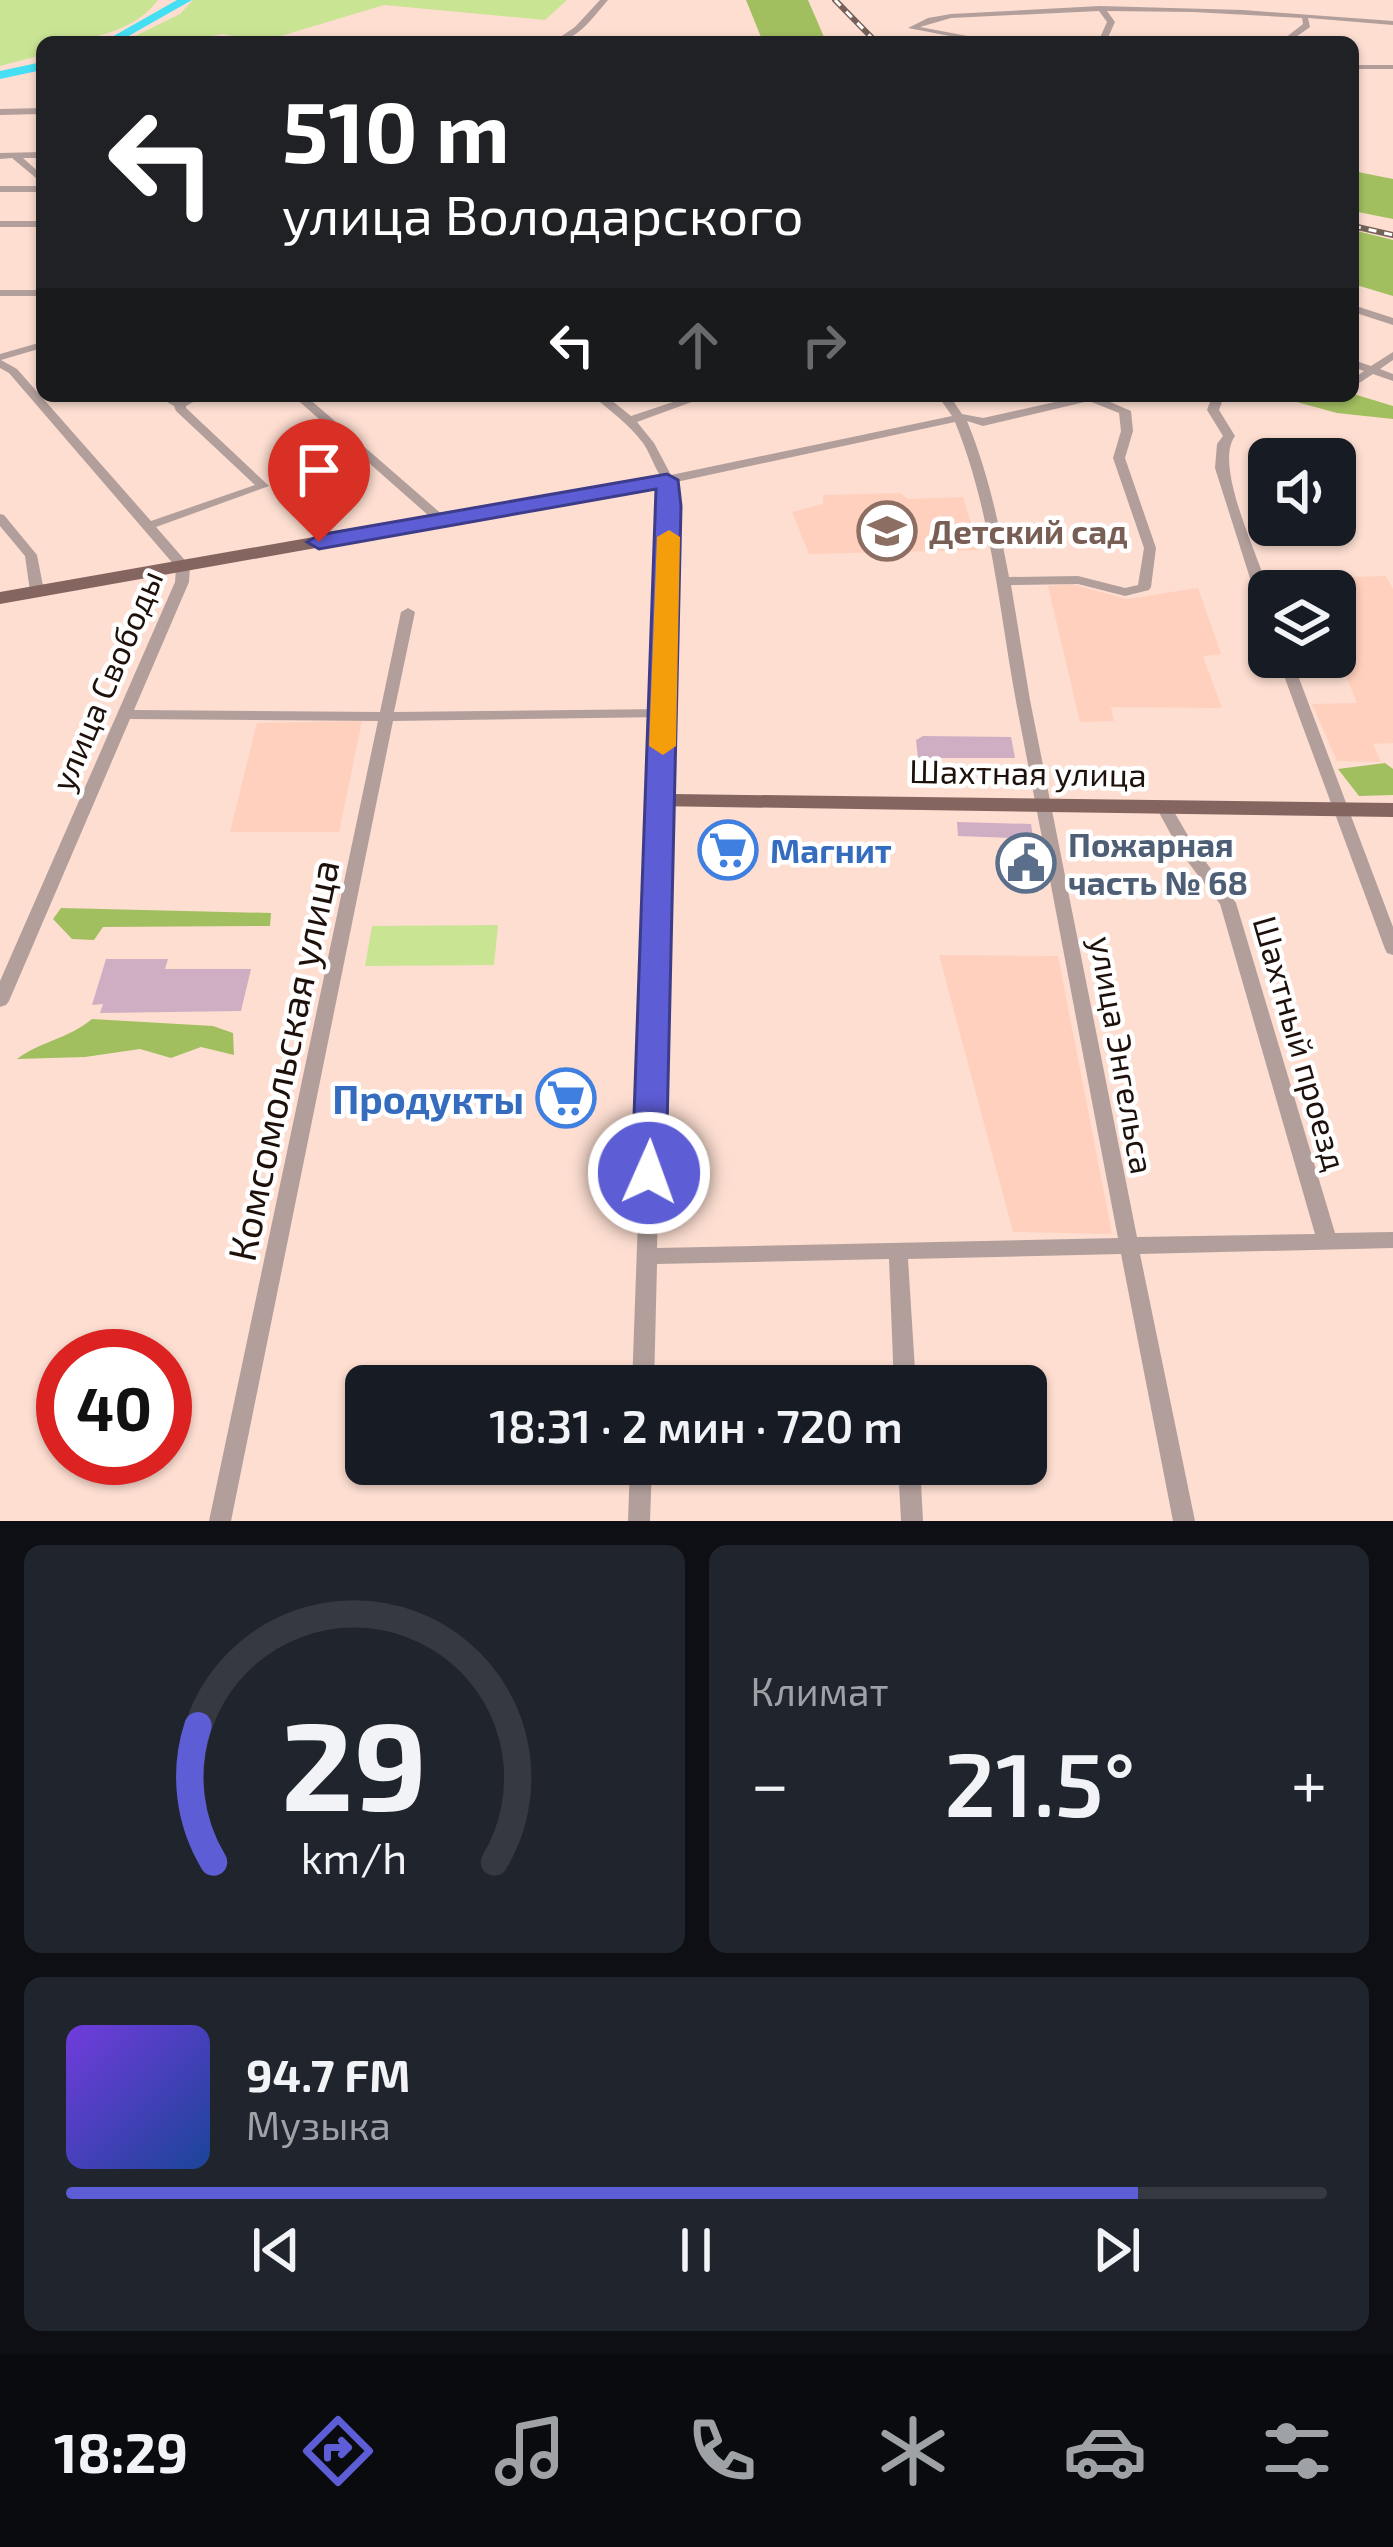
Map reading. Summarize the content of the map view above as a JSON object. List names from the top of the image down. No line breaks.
{"streets":{"main road":["Шахтная улица"],"street":["улица Свободы","Шахтный проезд","улица Энгельса","Комсомольская улица"]},"crossings":[["Шахтная улица","Шахтный проезд"],["Шахтная улица","улица Энгельса"]],"places":{"school or university":["Детский сад"],"supermarket":["Магнит","Продукты"],"public building":["Пожарная часть № 68"]},"page":{"turn":["510 m","улица Володарского"],"limit":"40","trip":"18:31 · 2 мин · 720 m","tile":"Климат","heat":["−","21.5°","+"],"song":["94.7 FM","Музыка"],"tabs":"18:29","gauge":["29","km/h"]}}
